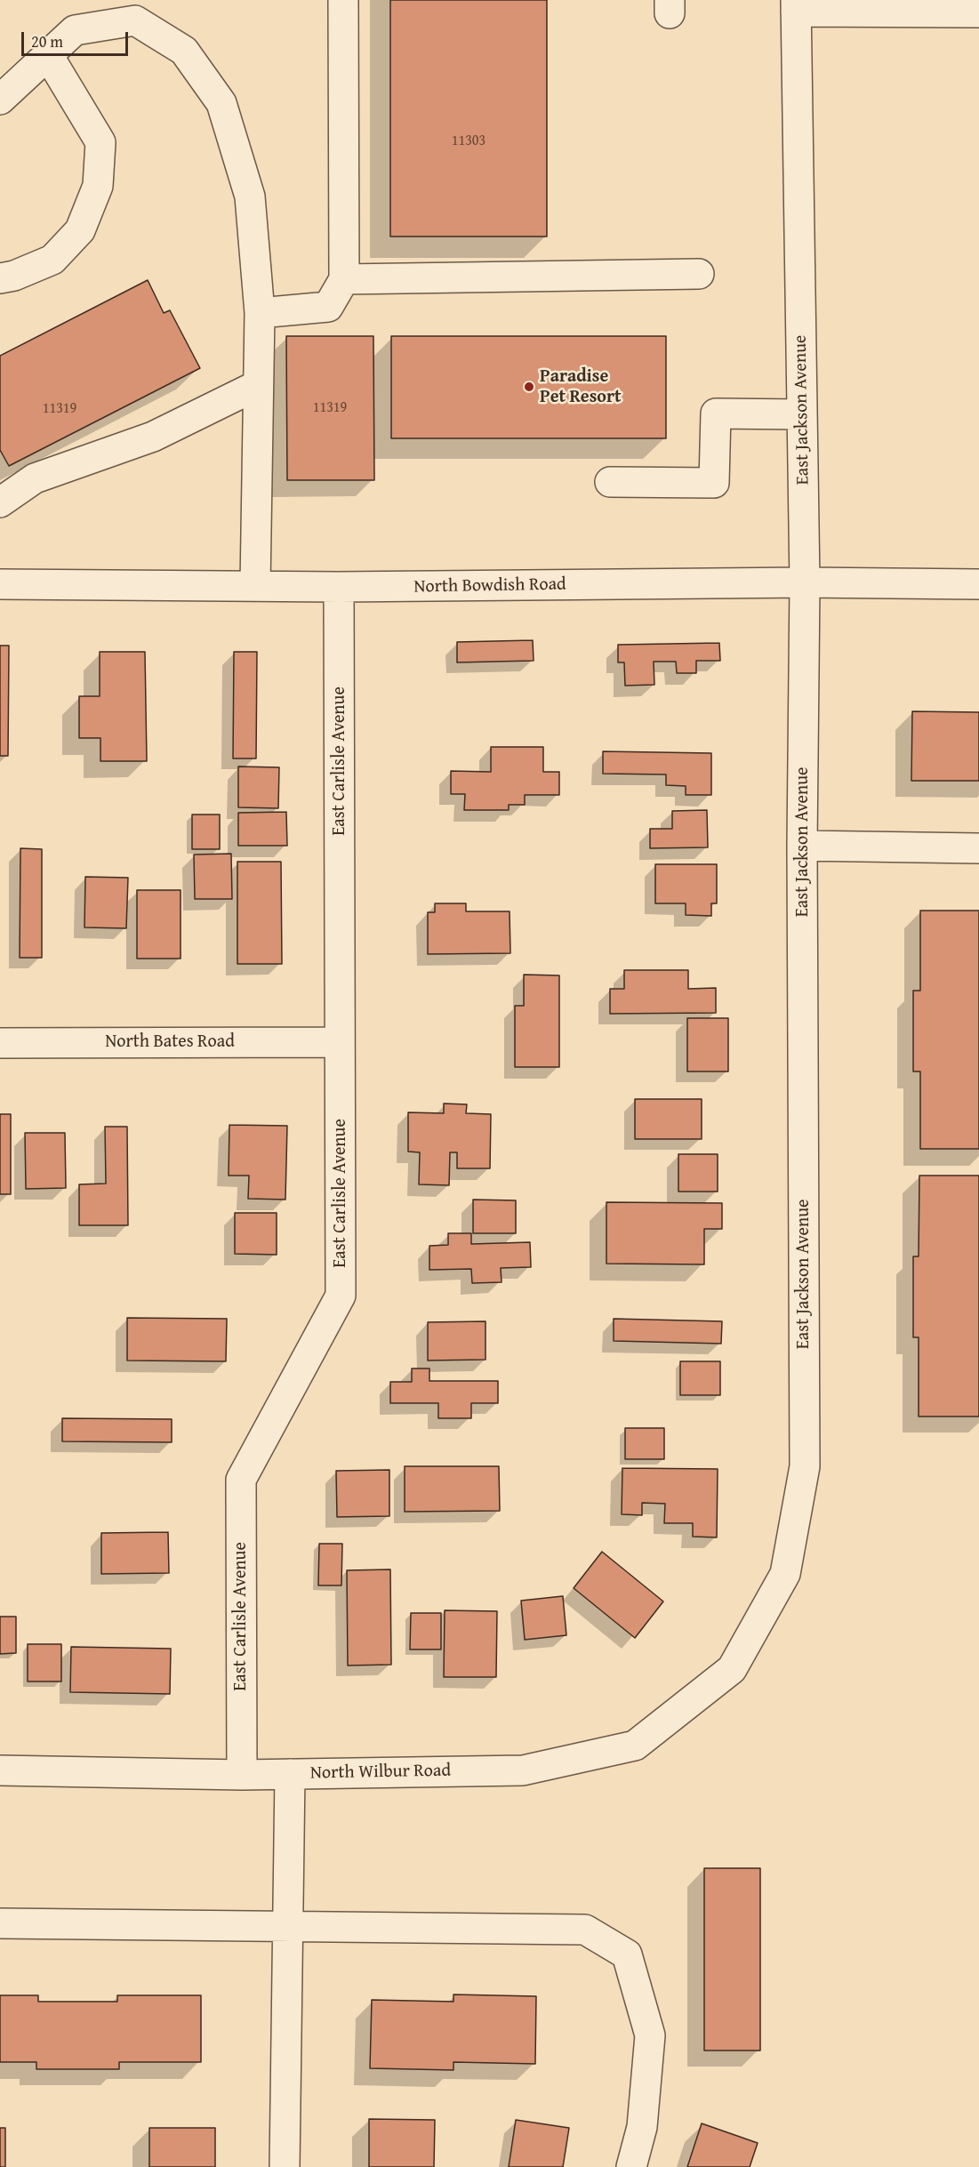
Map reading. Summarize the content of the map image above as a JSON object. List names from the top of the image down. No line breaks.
{"streets":{"street":["East Jackson Avenue","North Bowdish Road","East Carlisle Avenue","North Bates Road","North Wilbur Road"]},"crossings":[["East Jackson Avenue","North Bowdish Road"],["East Jackson Avenue","North Wilbur Road"],["North Bowdish Road","East Carlisle Avenue"],["East Carlisle Avenue","North Bates Road"],["East Carlisle Avenue","North Wilbur Road"]],"places":["Paradise Pet Resort"],"house_numbers":["11303","11319","11319"],"scale_bar":"20 m"}
